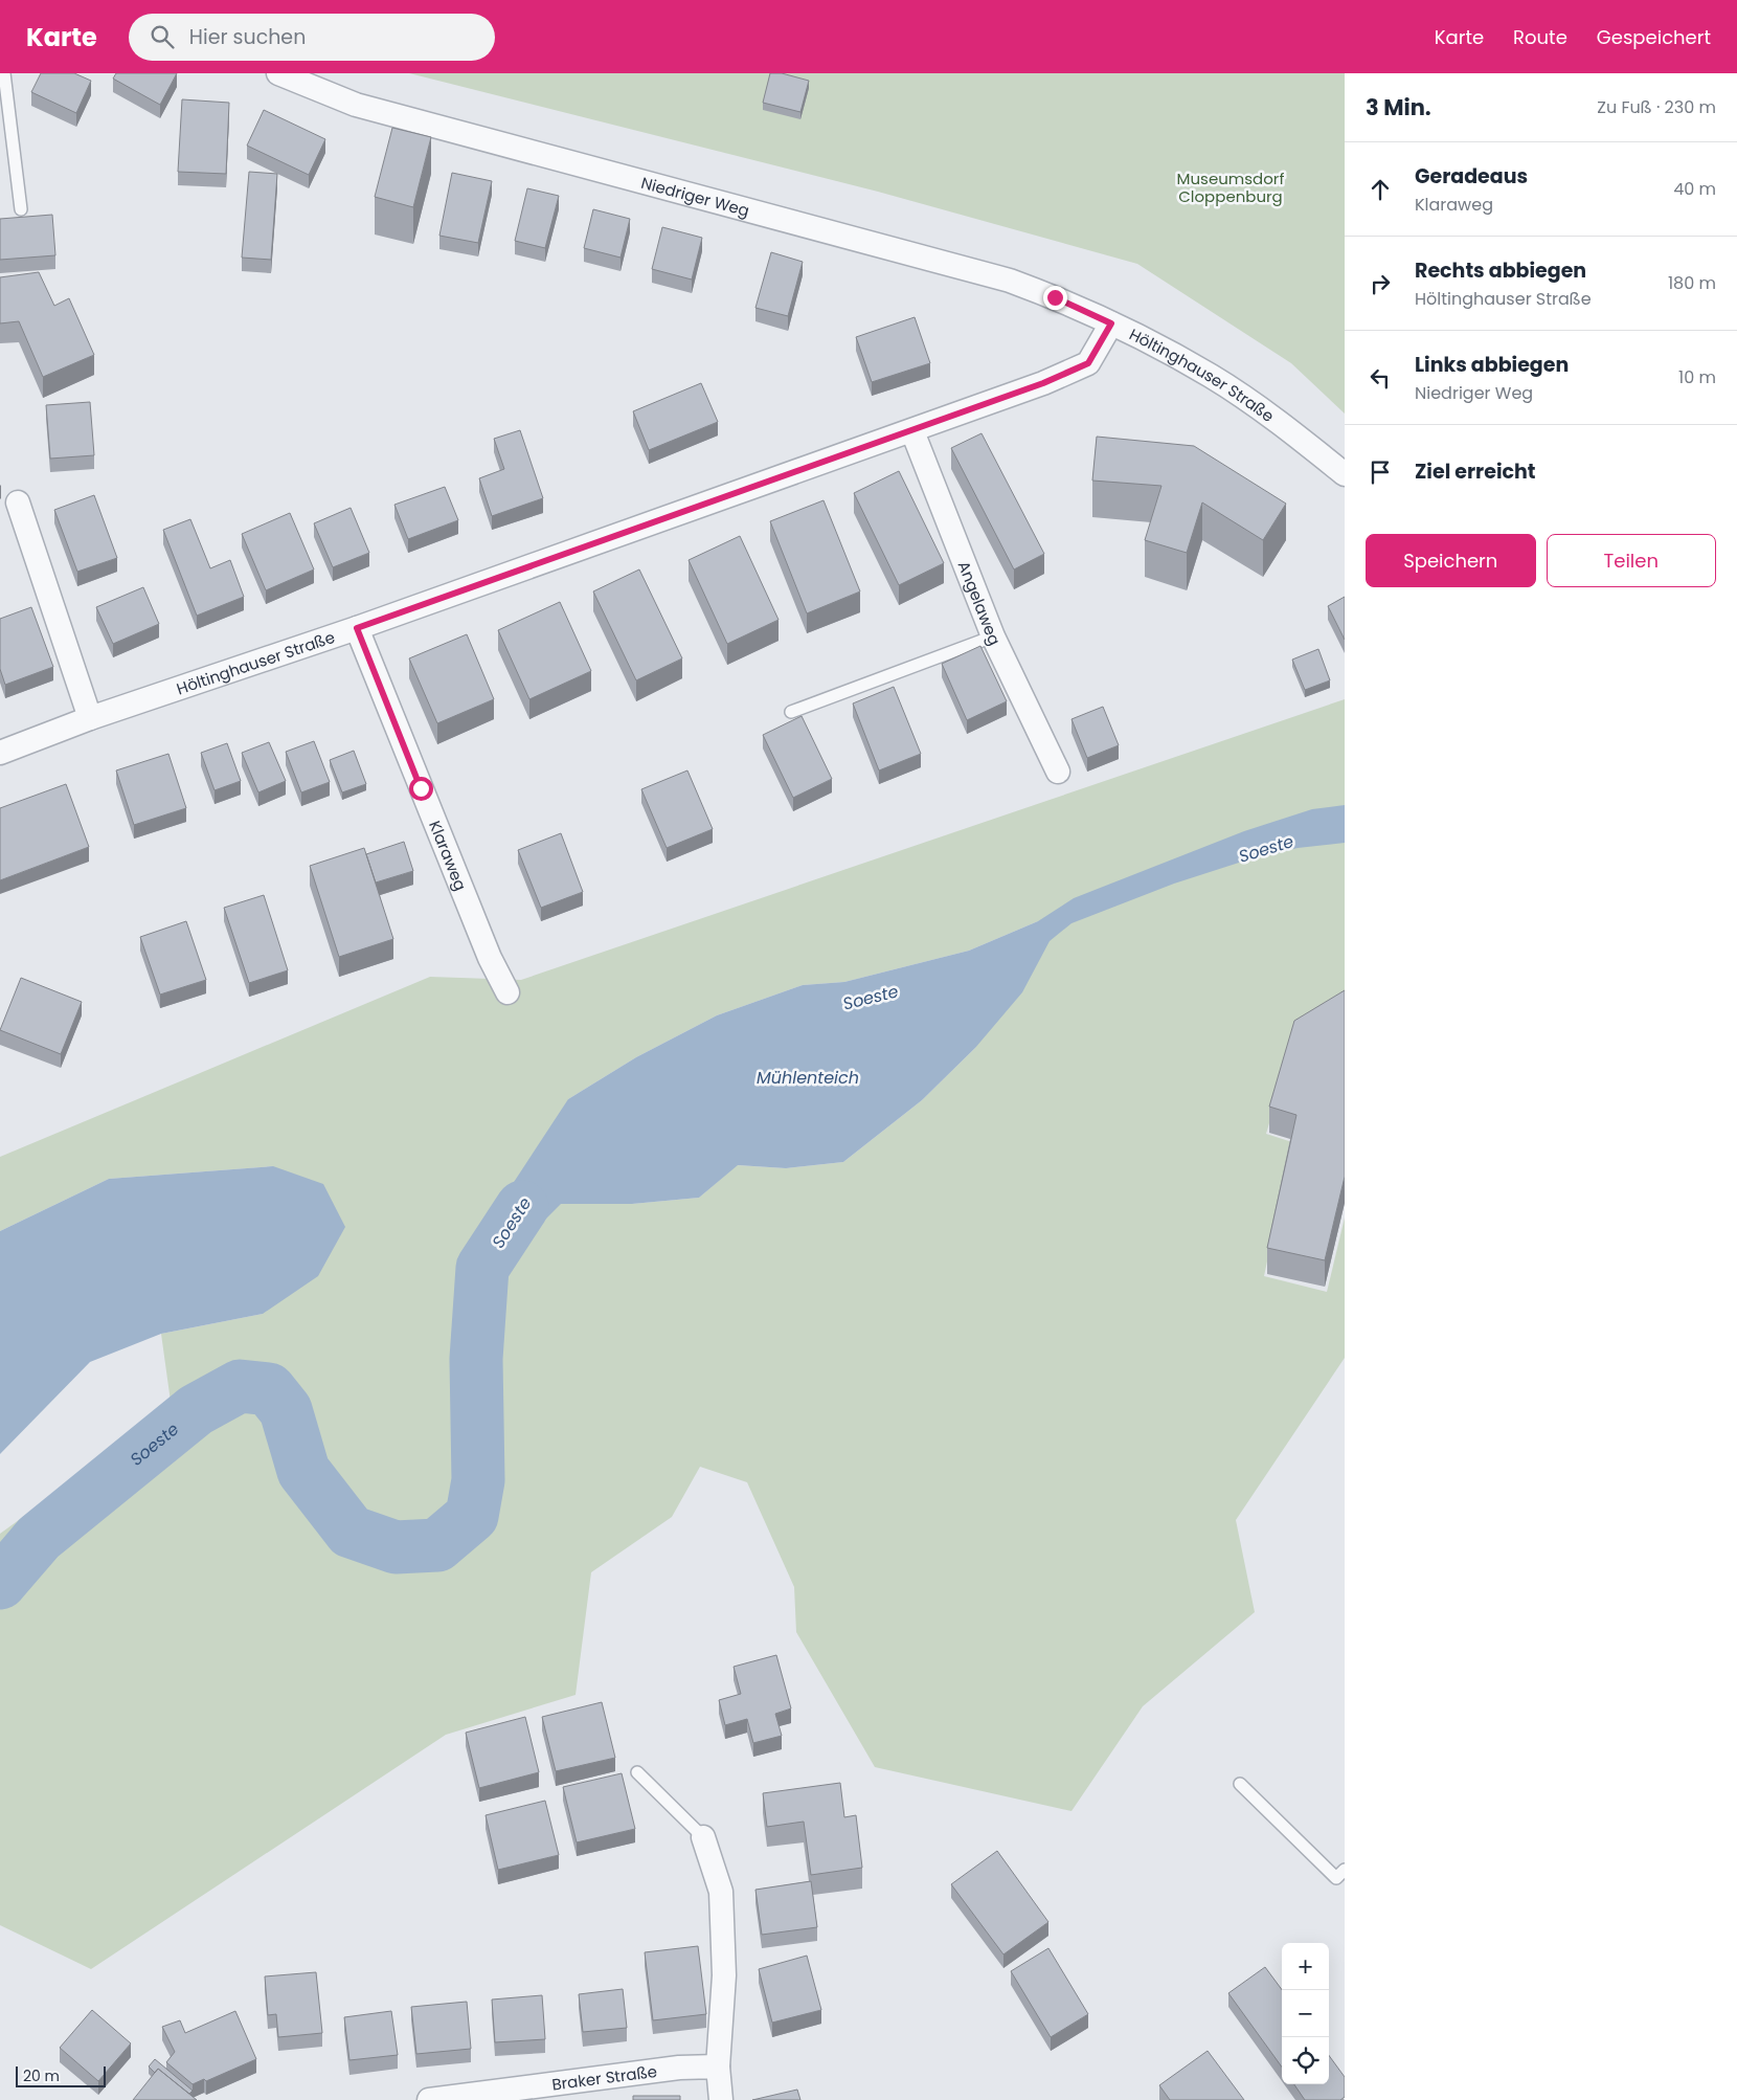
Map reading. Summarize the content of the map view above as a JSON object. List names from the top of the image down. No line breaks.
{"streets":{"street":["Niedriger Weg","Höltinghauser Straße","Angelaweg","Klaraweg","Braker Straße"]},"crossings":[["Niedriger Weg","Höltinghauser Straße"],["Höltinghauser Straße","Angelaweg"],["Höltinghauser Straße","Klaraweg"]],"water":["Soeste","Mühlenteich"],"parks":["Museumsdorf Cloppenburg"],"scale_bar":"20 m","page":{"header":"Karte","search":"Hier suchen","nav":["Karte","Route","Gespeichert"],"heading":["3 Min.","Zu Fuß · 230 m"],"list":[["Geradeaus","Klaraweg","40 m"],["Rechts abbiegen","Höltinghauser Straße","180 m"],["Links abbiegen","Niedriger Weg","10 m"],"Ziel erreicht"],"buttons":["Speichern","Teilen"],"map_buttons":["+","−"],"scale":"20 m"}}
